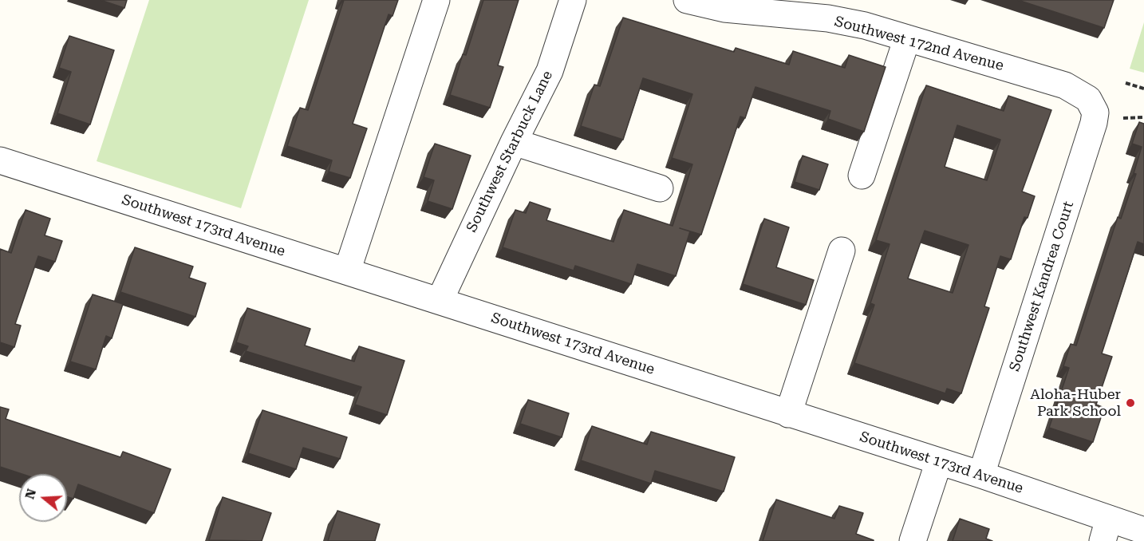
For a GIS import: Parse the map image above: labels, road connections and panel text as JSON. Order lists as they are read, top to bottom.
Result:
{
  "streets": {
    "street": [
      "Southwest 172nd Avenue",
      "Southwest Starbuck Lane",
      "Southwest 173rd Avenue",
      "Southwest Kandrea Court"
    ]
  },
  "crossings": [
    ["Southwest 172nd Avenue", "Southwest Kandrea Court"],
    ["Southwest Starbuck Lane", "Southwest 173rd Avenue"],
    ["Southwest 173rd Avenue", "Southwest Kandrea Court"]
  ],
  "places": ["Aloha-Huber Park School"],
  "north": "left"
}
